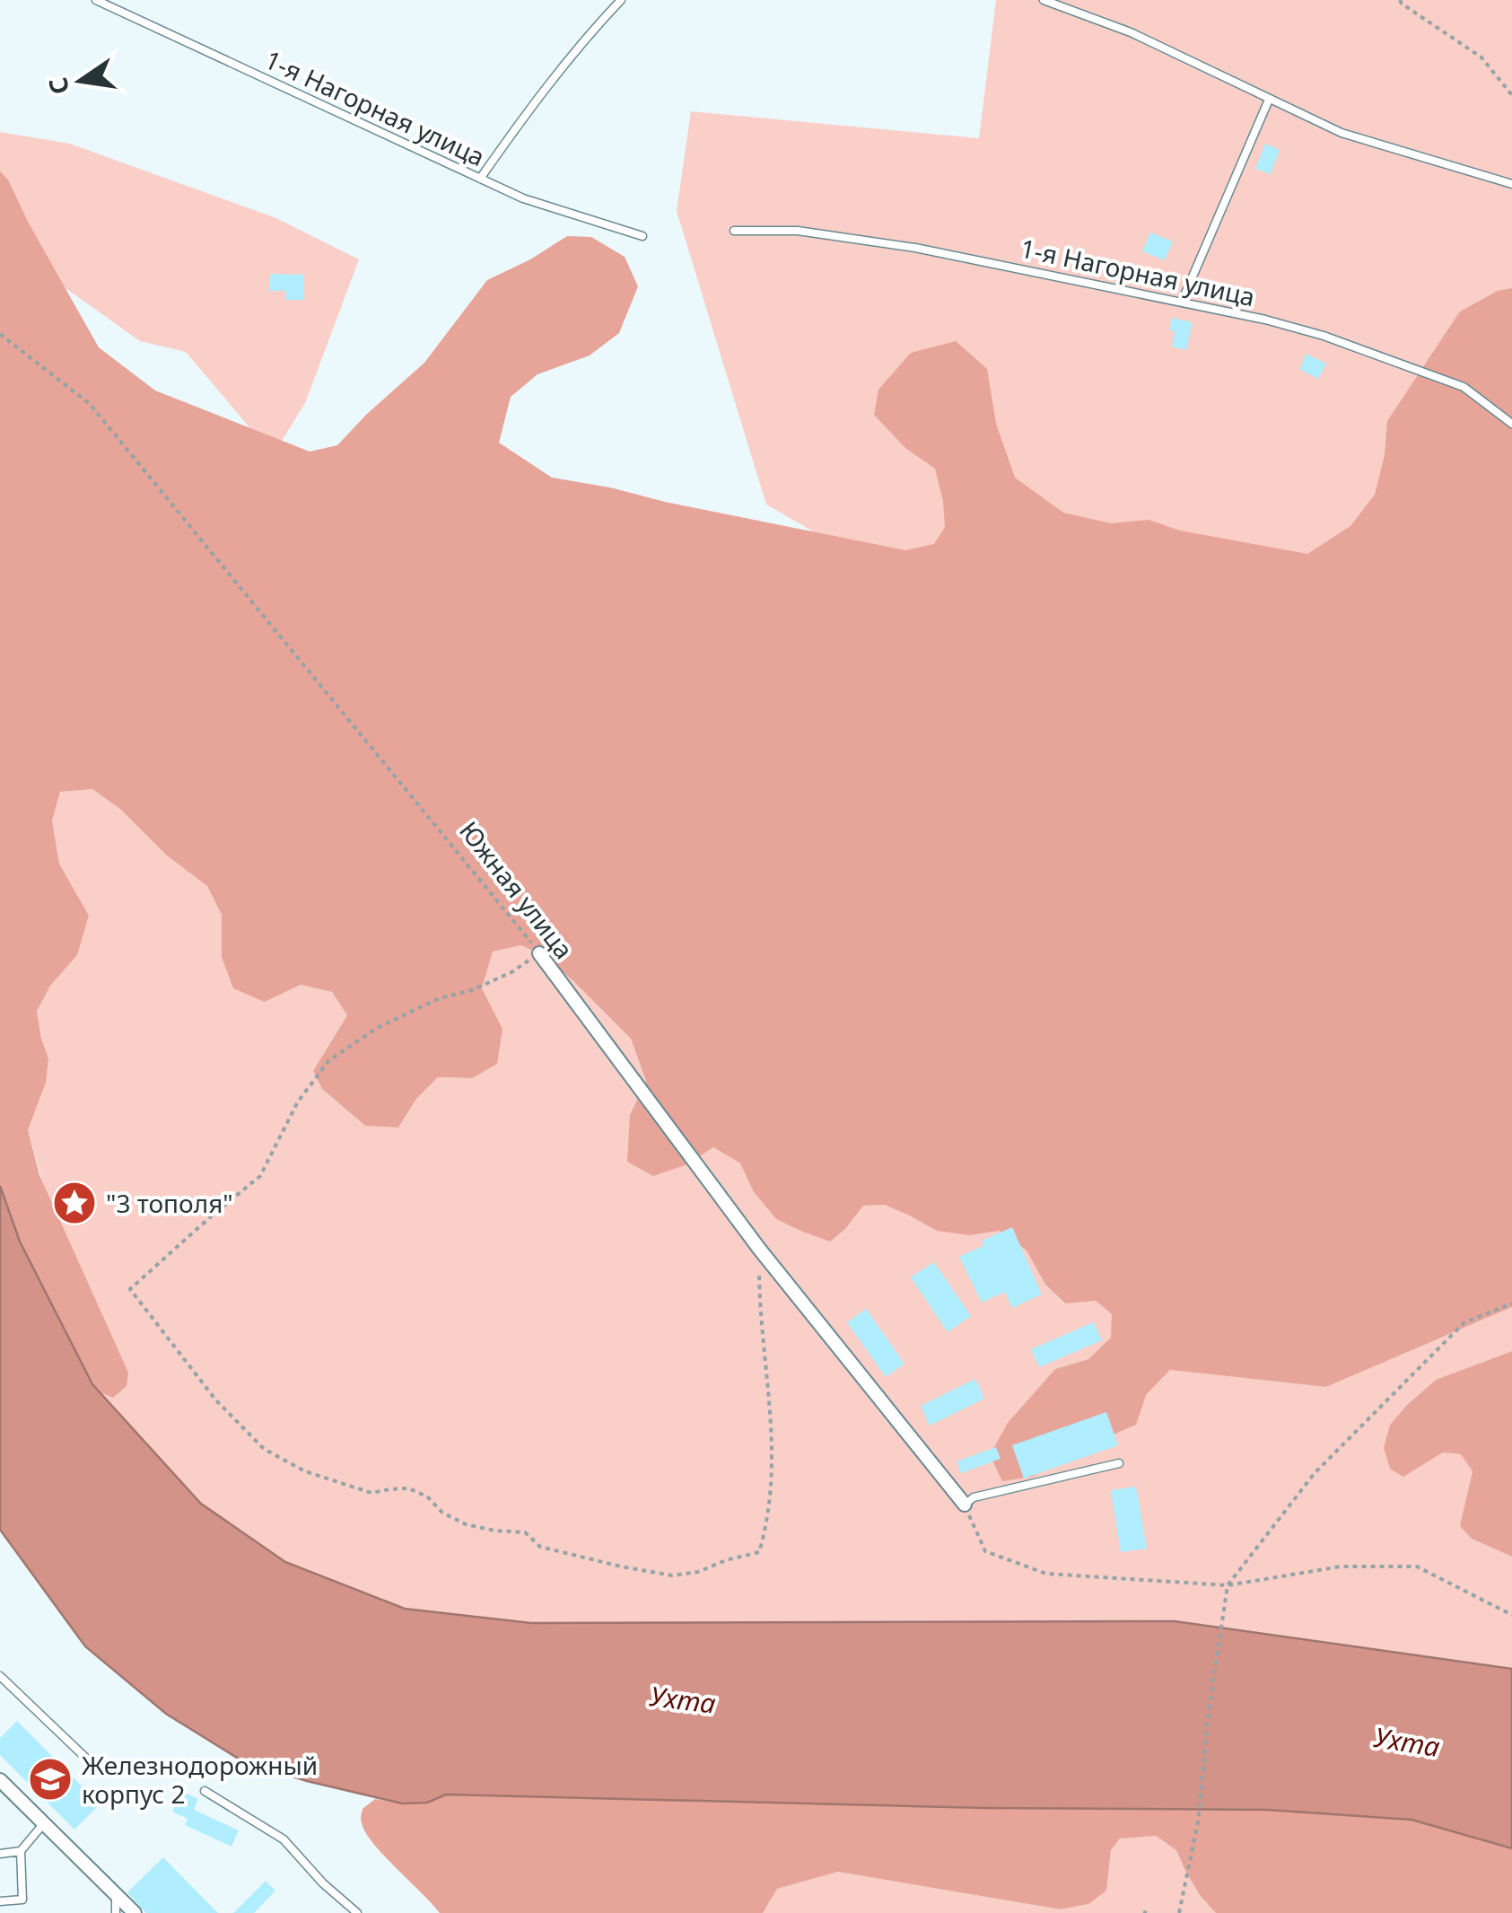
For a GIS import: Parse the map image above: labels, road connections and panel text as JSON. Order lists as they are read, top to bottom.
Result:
{
  "streets": {
    "street": ["Южная улица"],
    "lane": ["1-я Нагорная улица"]
  },
  "water": ["Ухта"],
  "places": {
    "place": ["\"3 тополя\""],
    "school or university": ["Железнодорожный корпус 2"]
  },
  "north": "left"
}
